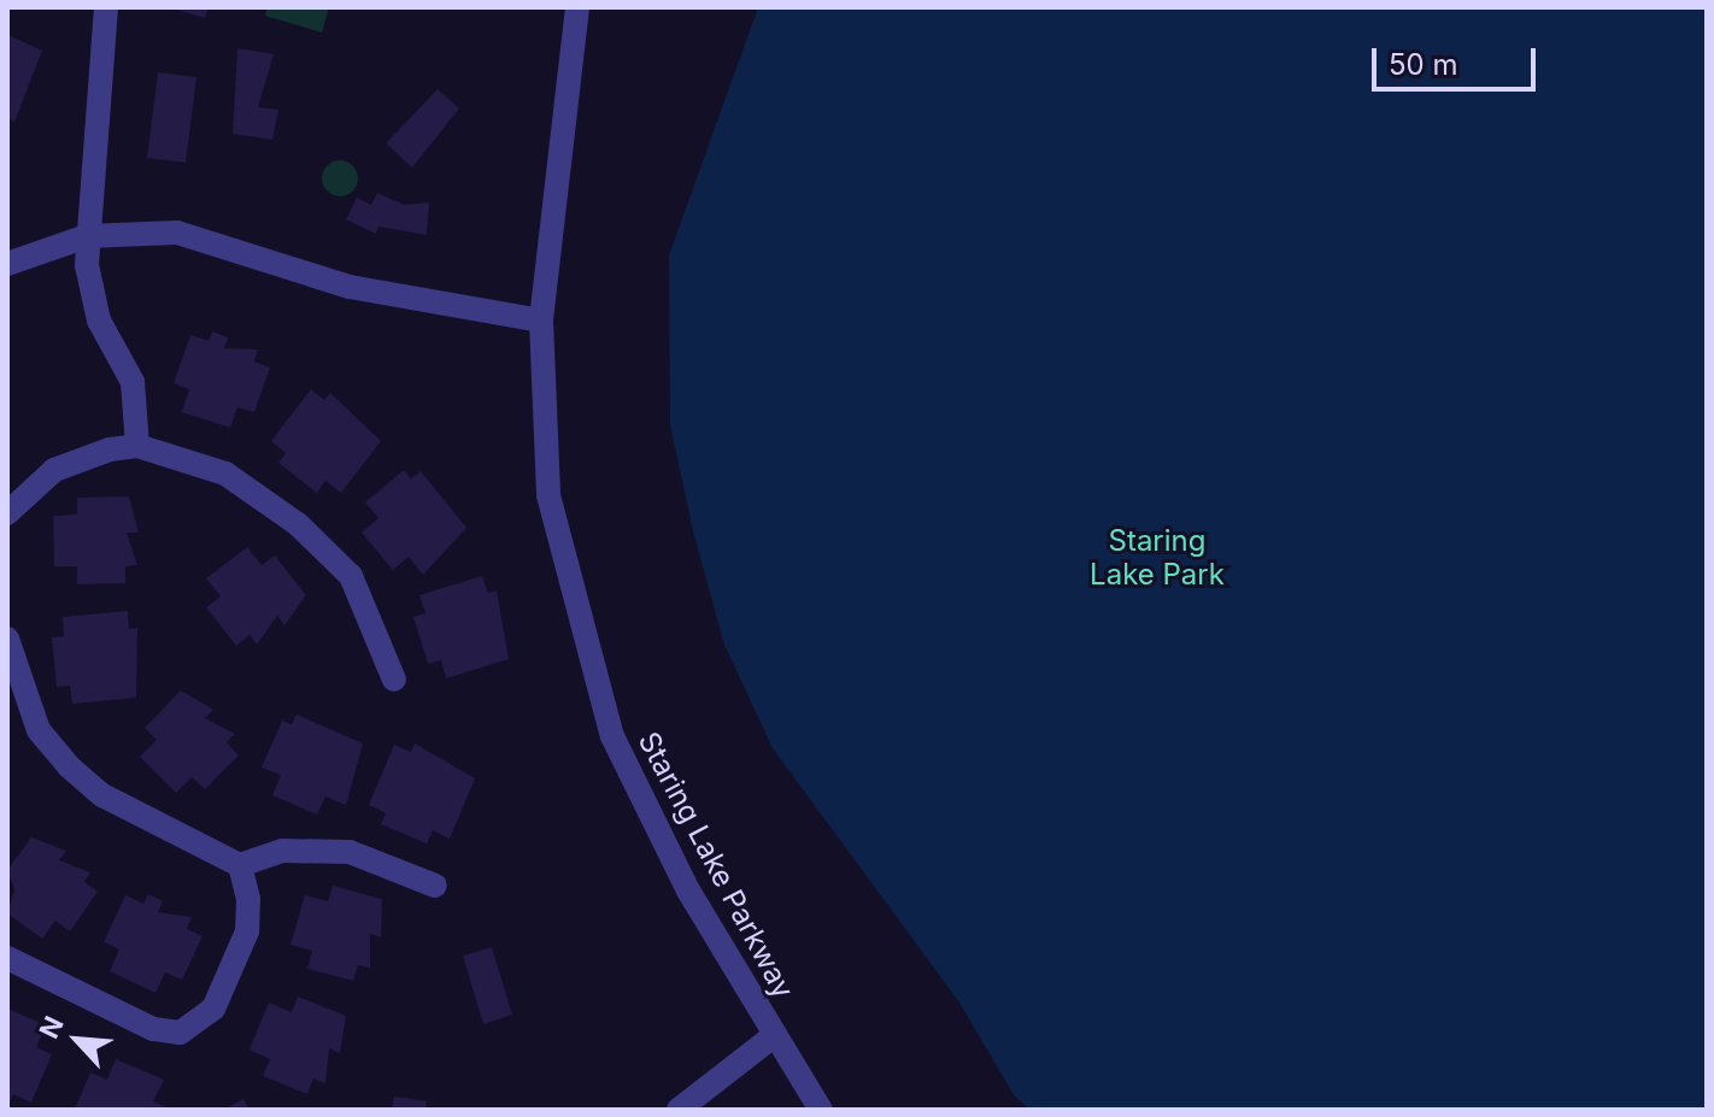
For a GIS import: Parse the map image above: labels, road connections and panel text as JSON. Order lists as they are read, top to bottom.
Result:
{
  "streets": {
    "street": ["Staring Lake Parkway"]
  },
  "parks": ["Staring Lake Park"],
  "scale_bar": "50 m",
  "north": "top left"
}
